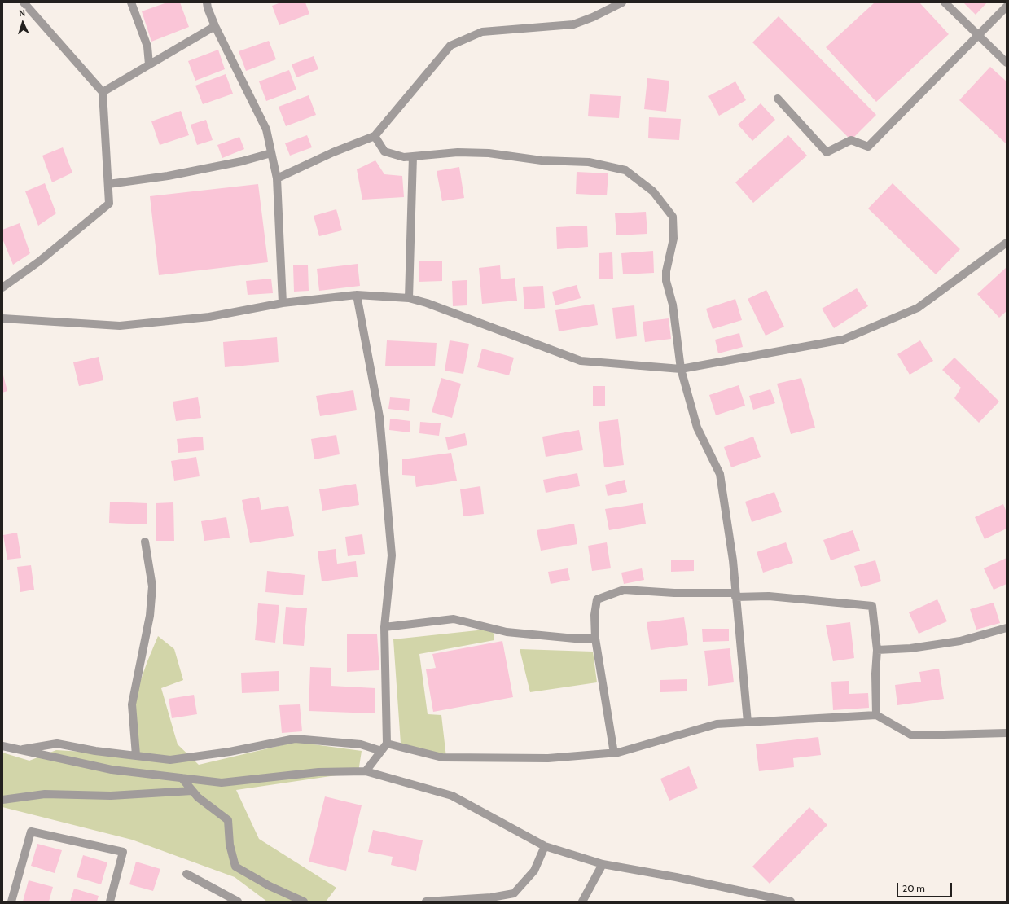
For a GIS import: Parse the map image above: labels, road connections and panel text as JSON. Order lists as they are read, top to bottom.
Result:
{
  "scale_bar": "20 m",
  "north": "top"
}
